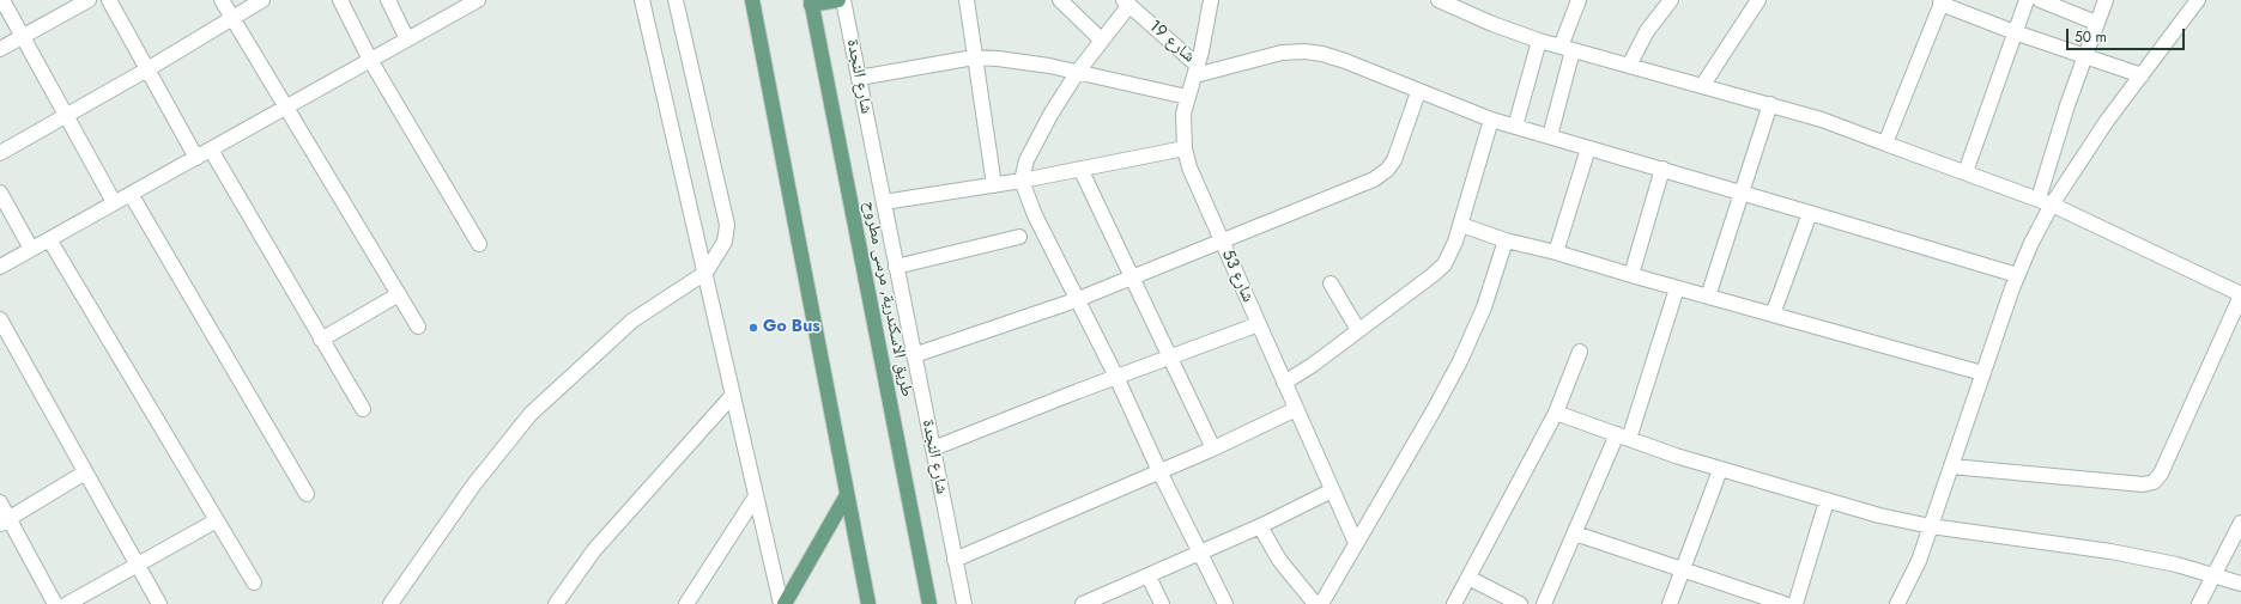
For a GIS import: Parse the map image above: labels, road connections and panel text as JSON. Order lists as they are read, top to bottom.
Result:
{
  "streets": {
    "main road": ["طريق الاسكندرية, مرسى مطروح"],
    "street": ["شارع 19", "شارع النجدة", "شارع 53"]
  },
  "crossings": [
    ["شارع 19", "شارع 53"]
  ],
  "places": ["Go Bus"],
  "scale_bar": "50 m"
}
